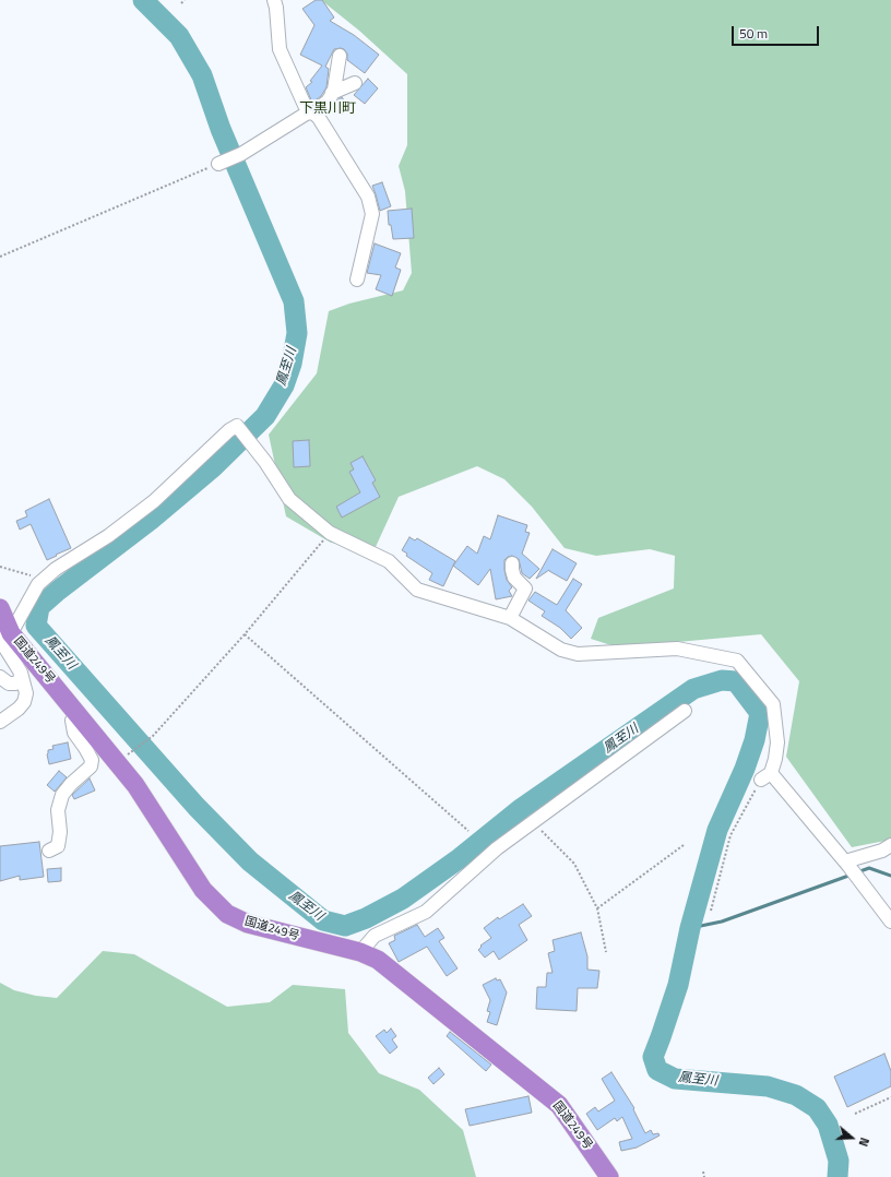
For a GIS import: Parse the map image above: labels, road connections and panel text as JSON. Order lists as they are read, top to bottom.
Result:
{
  "streets": {
    "highway": ["国道249号"]
  },
  "districts": ["下黒川町"],
  "water": ["鳳至川"],
  "scale_bar": "50 m",
  "north": "right"
}
